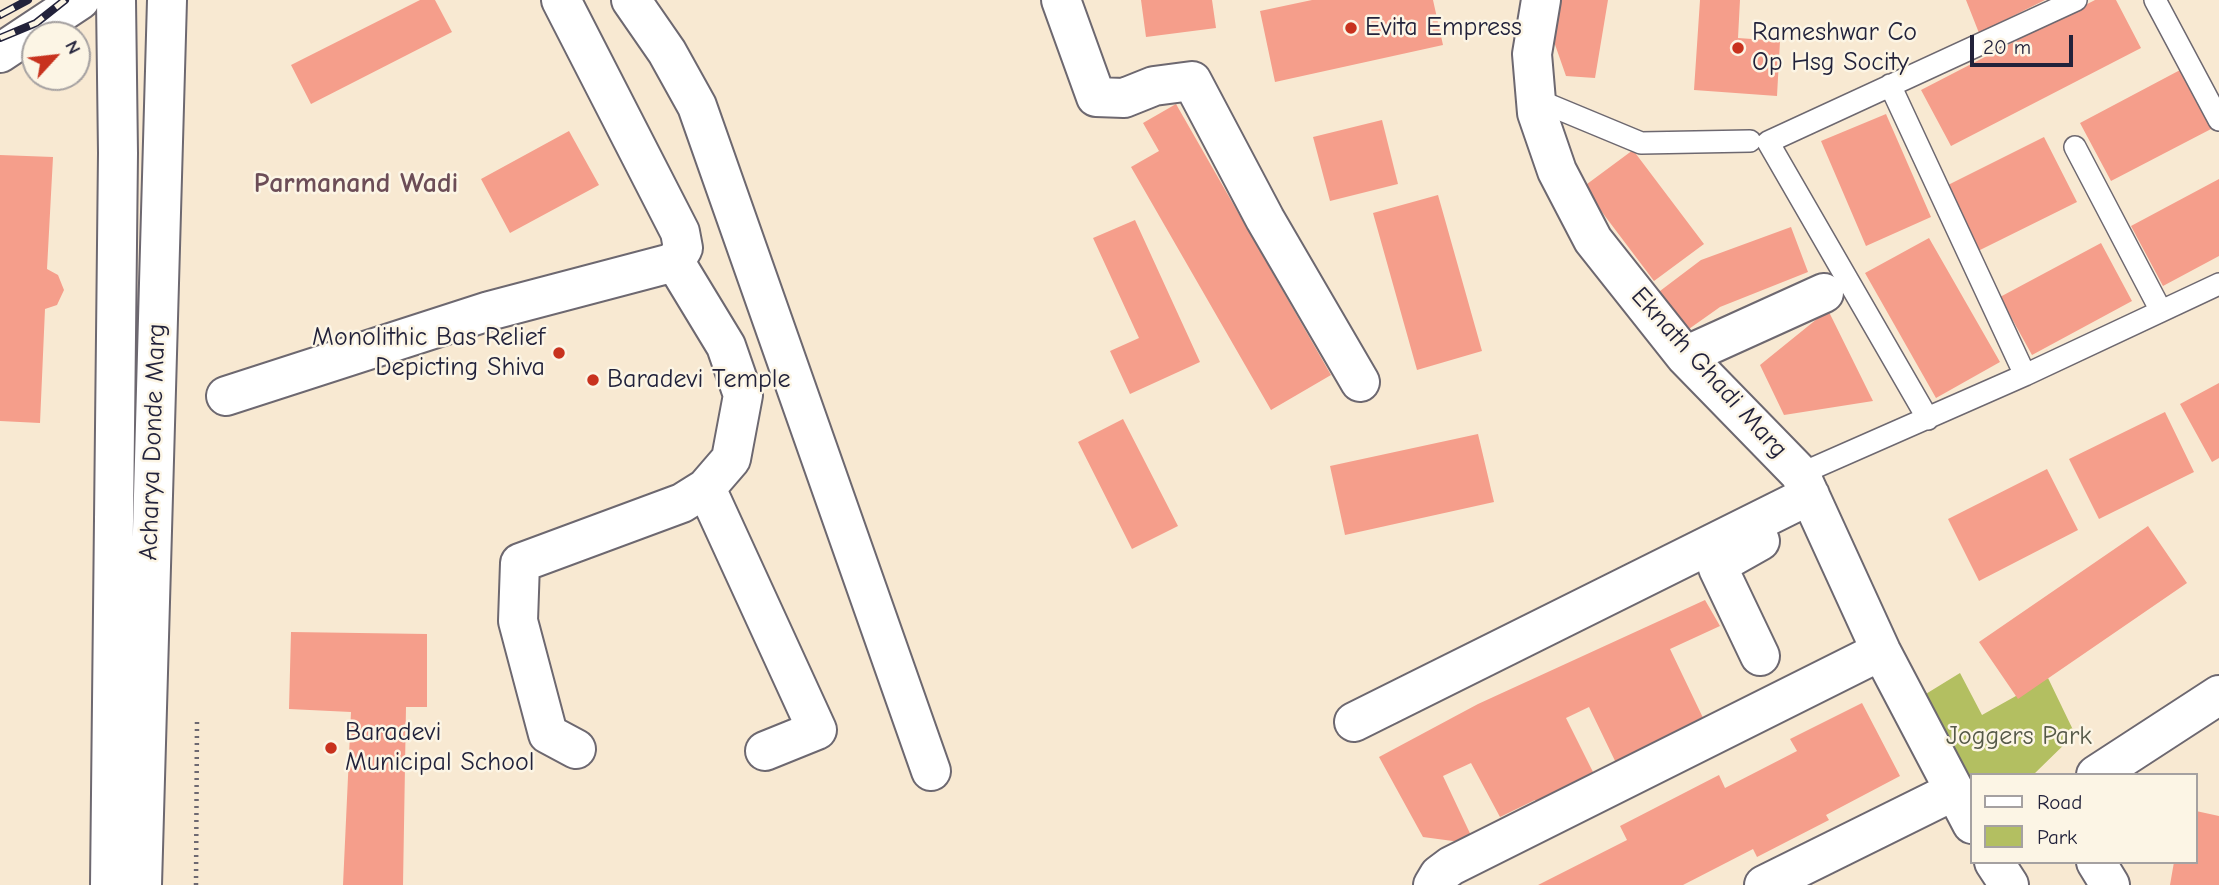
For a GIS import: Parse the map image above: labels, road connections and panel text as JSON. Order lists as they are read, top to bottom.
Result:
{
  "streets": {
    "street": ["Eknath Ghadi Marg", "Acharya Donde Marg"]
  },
  "districts": ["Parmanand Wadi"],
  "parks": ["Joggers Park"],
  "places": [
    "Evita Empress",
    "Rameshwar Co Op Hsg Socity",
    "Monolithic Bas Relief Depicting Shiva",
    "Baradevi Temple",
    "Baradevi Municipal School"
  ],
  "legend": ["Road", "Park"],
  "scale_bar": "20 m",
  "north": "top right"
}
